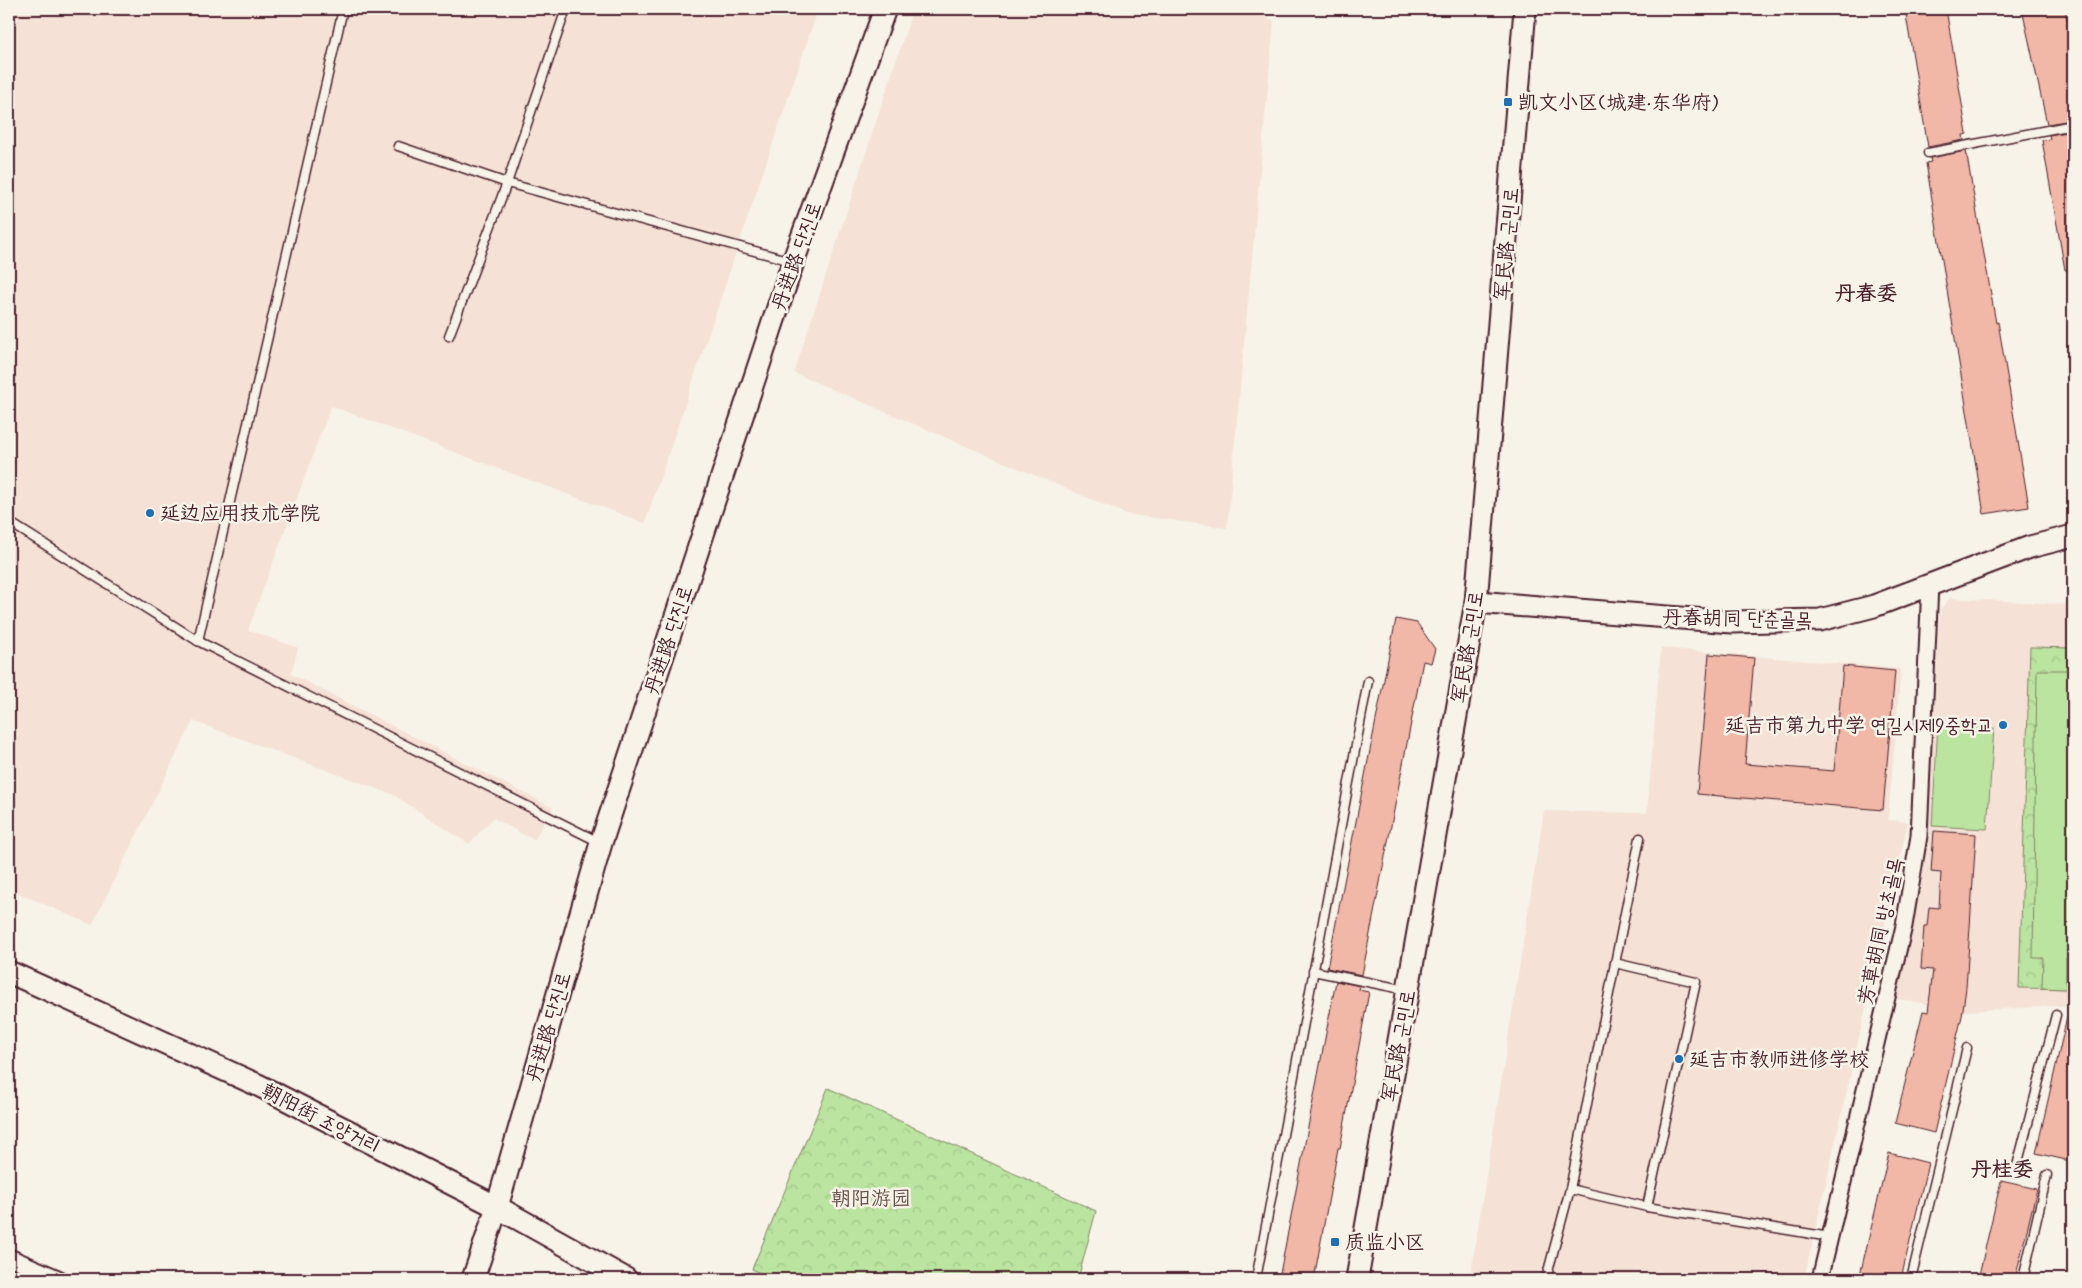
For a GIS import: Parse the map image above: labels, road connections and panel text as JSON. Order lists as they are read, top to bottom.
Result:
{
  "streets": {
    "street": [
      "军民路 군민로",
      "丹进路 단진로",
      "丹春胡同 단춘골목",
      "芳草胡同 방초골목",
      "朝阳街 조양거리"
    ]
  },
  "crossings": [
    ["军民路 군민로", "丹春胡同 단춘골목"],
    ["丹进路 단진로", "朝阳街 조양거리"],
    ["丹春胡同 단춘골목", "芳草胡同 방초골목"]
  ],
  "districts": ["丹春委", "丹桂委"],
  "parks": ["朝阳游园"],
  "places": {
    "transit": ["凯文小区(城建·东华府)", "质监小区"],
    "other": ["延边应用技术学院", "延吉市第九中学 연길시제9중학교", "延吉市教师进修学校"]
  }
}
